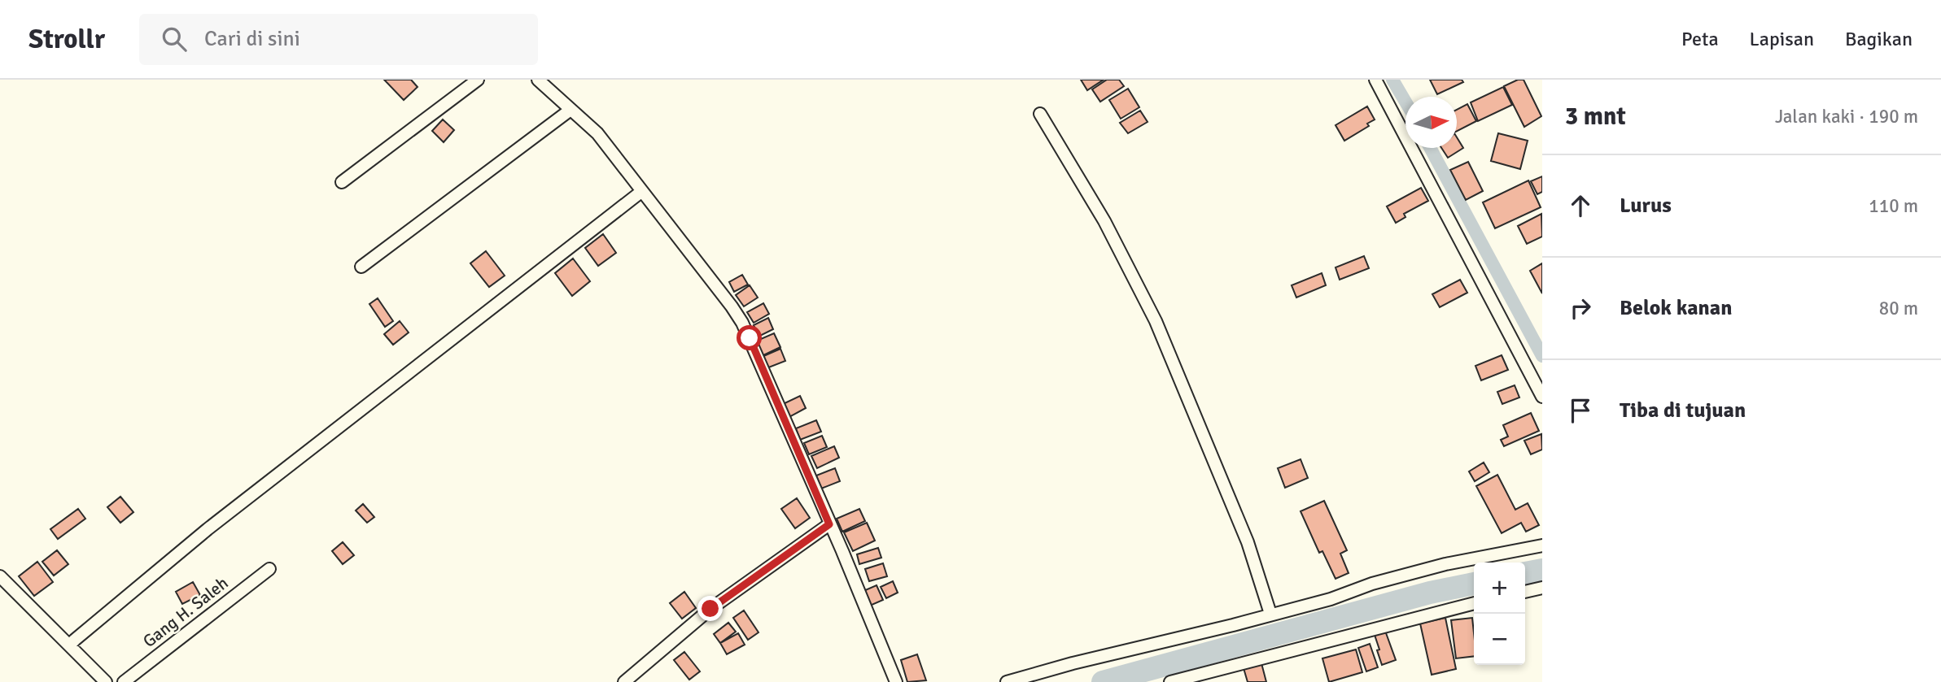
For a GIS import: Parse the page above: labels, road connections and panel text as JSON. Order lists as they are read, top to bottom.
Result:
{
  "streets": {
    "street": ["Gang H. Saleh"]
  },
  "north": "right",
  "page": {
    "header": "Strollr",
    "search": "Cari di sini",
    "nav": ["Peta", "Lapisan", "Bagikan"],
    "heading": ["3 mnt", "Jalan kaki · 190 m"],
    "list": [
      ["Lurus", "110 m"],
      ["Belok kanan", "80 m"],
      "Tiba di tujuan"
    ],
    "map_buttons": ["+", "−"]
  }
}
